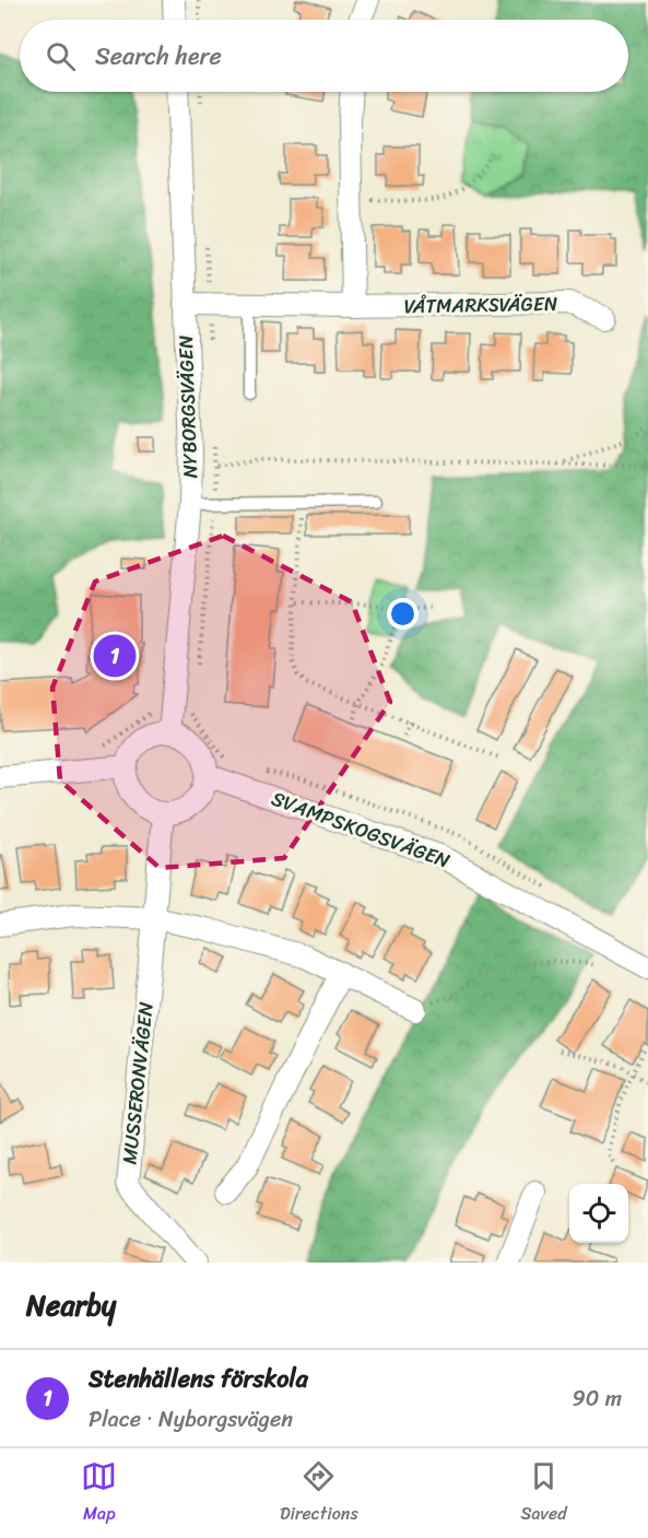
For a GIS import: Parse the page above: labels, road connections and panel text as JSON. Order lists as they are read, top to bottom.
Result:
{
  "streets": {
    "street": [
      "VÅTMARKSVÄGEN",
      "NYBORGSVÄGEN",
      "SVAMPSKOGSVÄGEN",
      "MUSSERONVÄGEN"
    ]
  },
  "crossings": [
    ["VÅTMARKSVÄGEN", "NYBORGSVÄGEN"],
    ["NYBORGSVÄGEN", "SVAMPSKOGSVÄGEN"],
    ["NYBORGSVÄGEN", "MUSSERONVÄGEN"],
    ["SVAMPSKOGSVÄGEN", "MUSSERONVÄGEN"]
  ],
  "page": {
    "search": "Search here",
    "pins": "1",
    "heading": "Nearby",
    "list": [
      {
        "mark": "1",
        "name": "Stenhällens förskola",
        "note": "Place · Nyborgsvägen",
        "value": "90 m"
      }
    ],
    "nav": ["Map", "Directions", "Saved"]
  }
}
